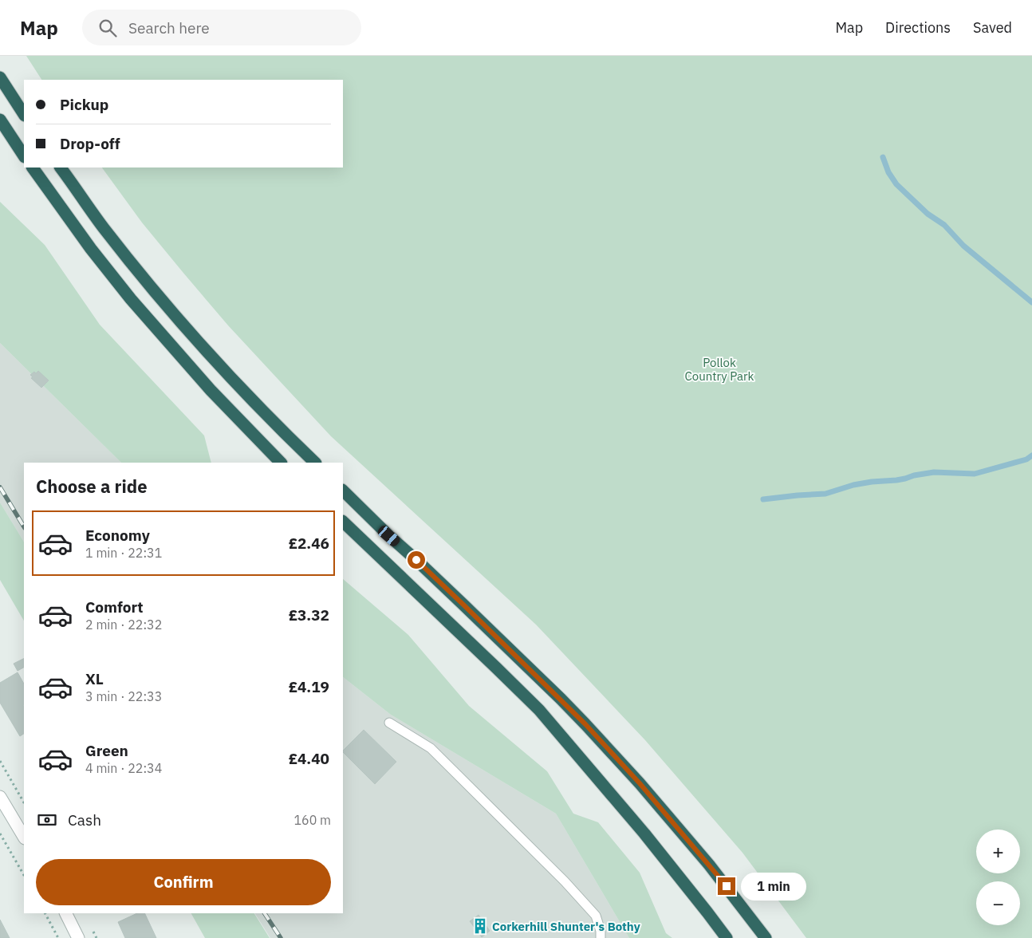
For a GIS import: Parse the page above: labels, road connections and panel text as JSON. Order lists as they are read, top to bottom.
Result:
{
  "parks": ["Pollok Country Park"],
  "places": {
    "building": ["Corkerhill Shunter's Bothy"]
  },
  "page": {
    "header": "Map",
    "search": "Search here",
    "nav": ["Map", "Directions", "Saved"],
    "banner": ["Pickup", "Drop-off"],
    "heading": "Choose a ride",
    "list": [
      {
        "name": "Economy",
        "note": "1 min · 22:31",
        "value": "£2.46"
      },
      {
        "name": "Comfort",
        "note": "2 min · 22:32",
        "value": "£3.32"
      },
      {
        "name": "XL",
        "note": "3 min · 22:33",
        "value": "£4.19"
      },
      {
        "name": "Green",
        "note": "4 min · 22:34",
        "value": "£4.40"
      }
    ],
    "pay": ["Cash", "160 m"],
    "map_buttons": ["+", "−"],
    "buttons": "Confirm",
    "bubble": "1 min"
  }
}
